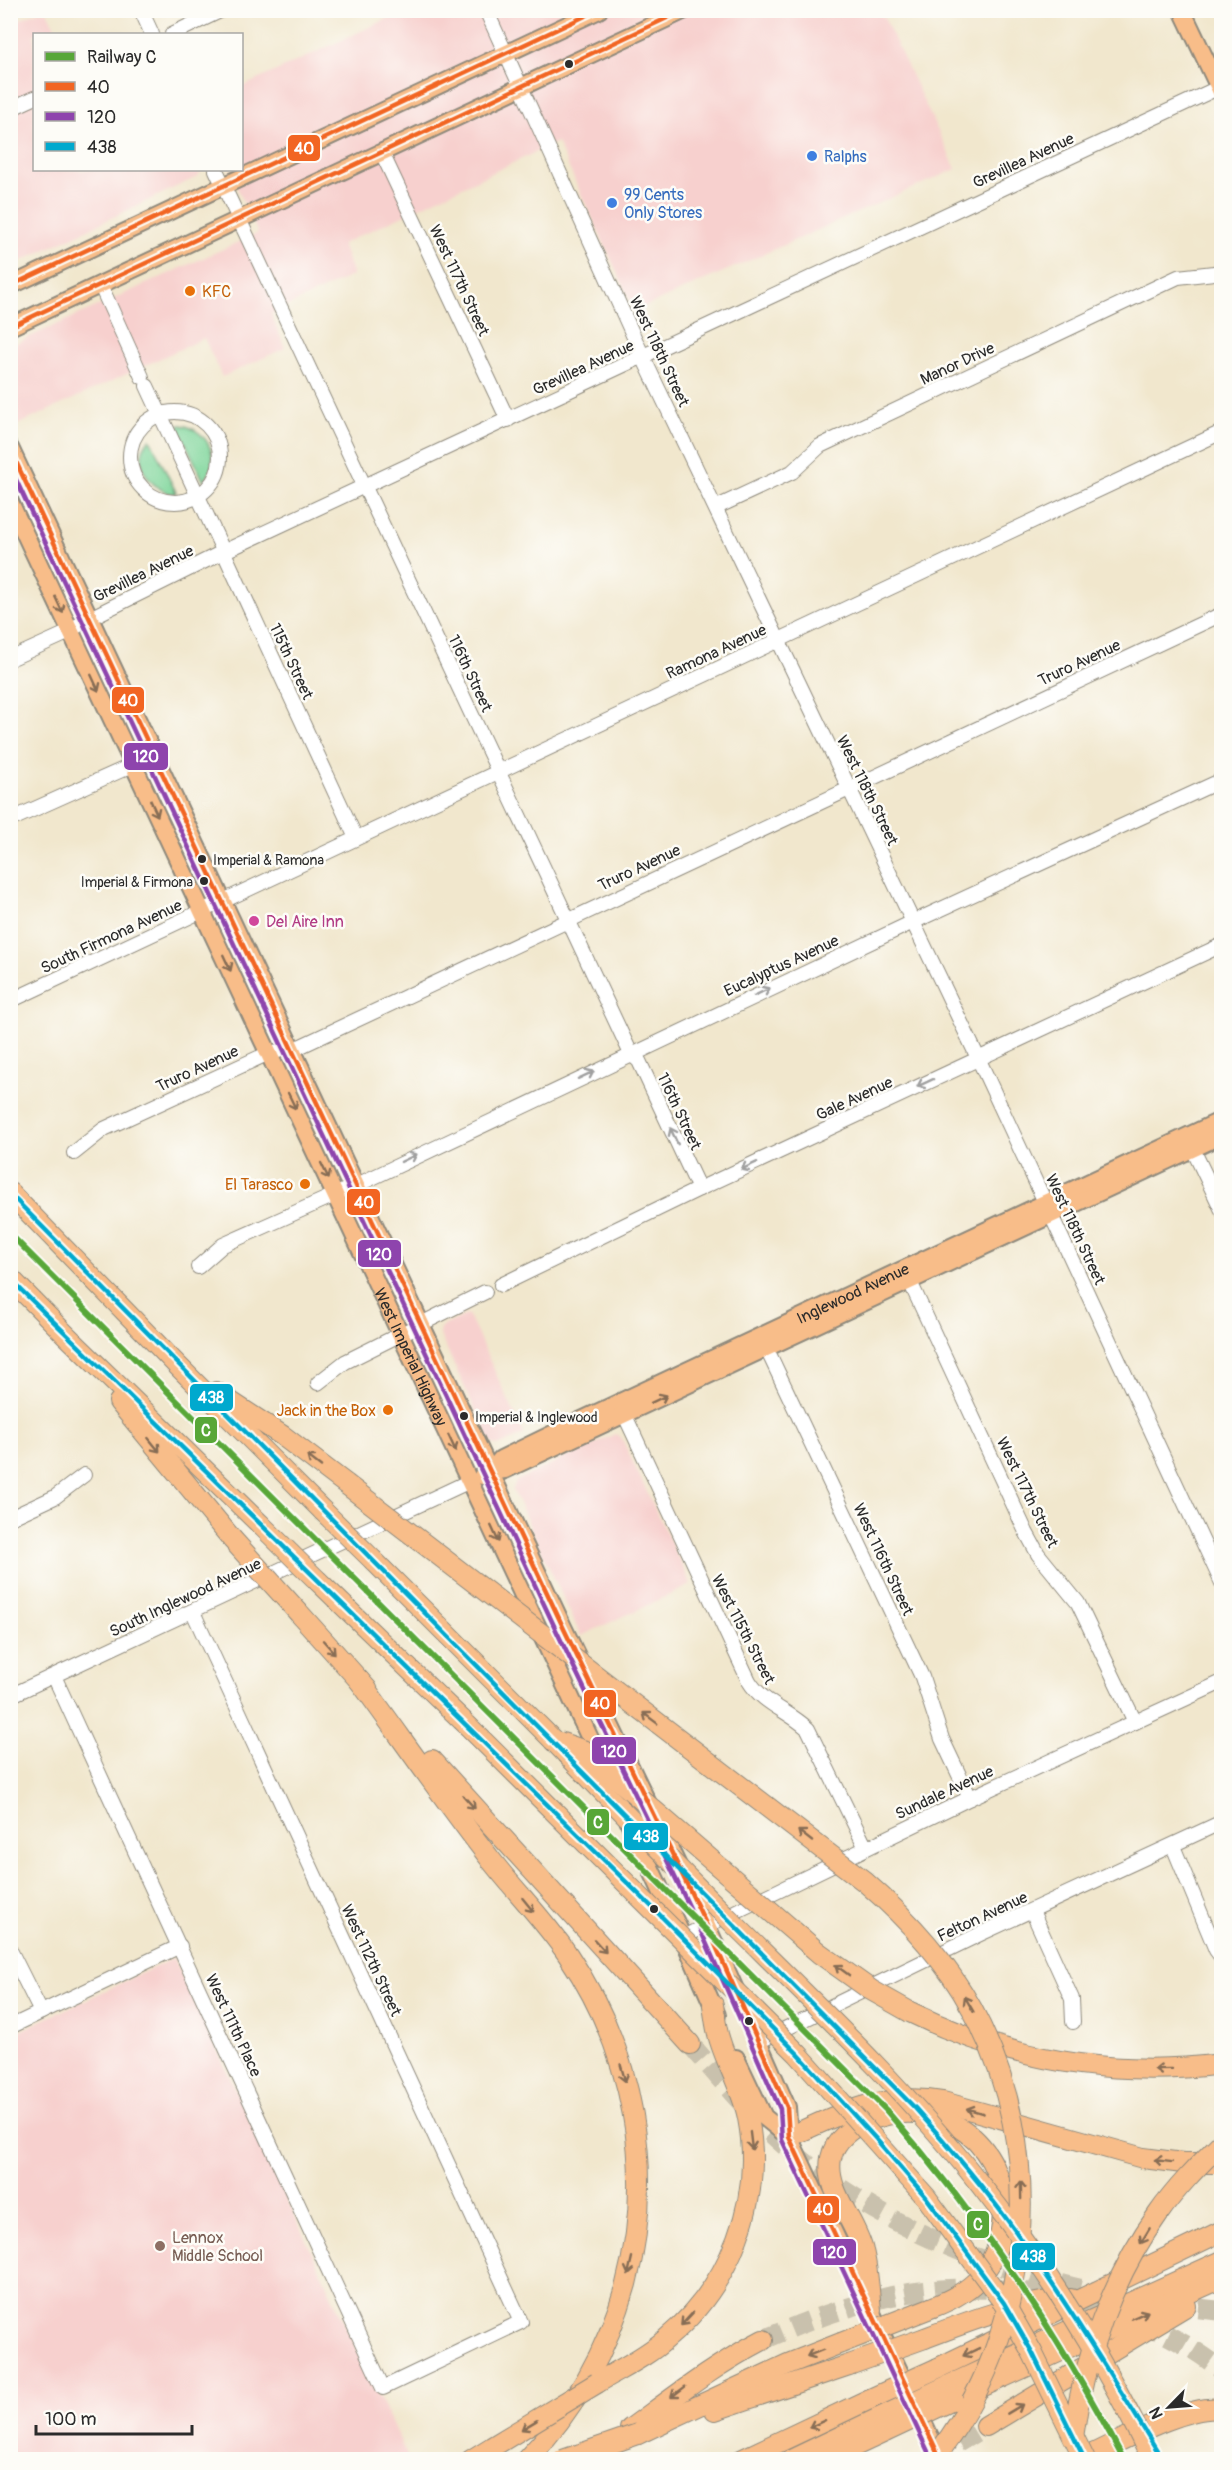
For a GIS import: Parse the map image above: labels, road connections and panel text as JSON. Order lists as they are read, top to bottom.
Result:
{
  "streets": {
    "main road": ["Inglewood Avenue", "West Imperial Highway"],
    "street": [
      "Grevillea Avenue",
      "West 117th Street",
      "West 118th Street",
      "Manor Drive",
      "Ramona Avenue",
      "115th Street",
      "Truro Avenue",
      "116th Street",
      "South Firmona Avenue",
      "Eucalyptus Avenue",
      "Gale Avenue",
      "West 116th Street",
      "South Inglewood Avenue",
      "West 115th Street",
      "Sundale Avenue",
      "Felton Avenue",
      "West 112th Street",
      "West 111th Place"
    ]
  },
  "crossings": [
    ["Grevillea Avenue", "West 117th Street"],
    ["Grevillea Avenue", "West 118th Street"],
    ["Grevillea Avenue", "115th Street"],
    ["Grevillea Avenue", "116th Street"],
    ["Grevillea Avenue", "West Imperial Highway"],
    ["West 117th Street", "Inglewood Avenue"],
    ["West 117th Street", "Sundale Avenue"],
    ["West 118th Street", "Manor Drive"],
    ["West 118th Street", "Ramona Avenue"],
    ["West 118th Street", "Truro Avenue"],
    ["West 118th Street", "Eucalyptus Avenue"],
    ["West 118th Street", "Gale Avenue"],
    ["West 118th Street", "Inglewood Avenue"],
    ["Ramona Avenue", "115th Street"],
    ["Ramona Avenue", "116th Street"],
    ["Ramona Avenue", "South Firmona Avenue"],
    ["Ramona Avenue", "West Imperial Highway"],
    ["Truro Avenue", "116th Street"],
    ["Truro Avenue", "West Imperial Highway"],
    ["116th Street", "Eucalyptus Avenue"],
    ["116th Street", "Gale Avenue"],
    ["South Firmona Avenue", "West Imperial Highway"],
    ["Eucalyptus Avenue", "West Imperial Highway"],
    ["Inglewood Avenue", "West Imperial Highway"],
    ["Inglewood Avenue", "West 116th Street"],
    ["Inglewood Avenue", "South Inglewood Avenue"],
    ["Inglewood Avenue", "West 115th Street"],
    ["West Imperial Highway", "South Inglewood Avenue"],
    ["West Imperial Highway", "Sundale Avenue"],
    ["West Imperial Highway", "Felton Avenue"],
    ["West 116th Street", "Sundale Avenue"],
    ["South Inglewood Avenue", "West 112th Street"],
    ["South Inglewood Avenue", "West 111th Place"],
    ["West 115th Street", "Sundale Avenue"],
    ["West 112th Street", "West 111th Place"]
  ],
  "one_way": ["Eucalyptus Avenue", "Gale Avenue"],
  "places": [
    "Ralphs",
    "99 Cents Only Stores",
    "KFC",
    "Imperial & Ramona",
    "Imperial & Firmona",
    "Del Aire Inn",
    "El Tarasco",
    "Jack in the Box",
    "Imperial & Inglewood",
    "Lennox Middle School"
  ],
  "lines": [
    "transit line 40",
    "transit line 120",
    "transit line 438",
    "rail line C"
  ],
  "legend": [
    "Railway C",
    "40",
    "120",
    "438"
  ],
  "scale_bar": "100 m",
  "north": "bottom left"
}
